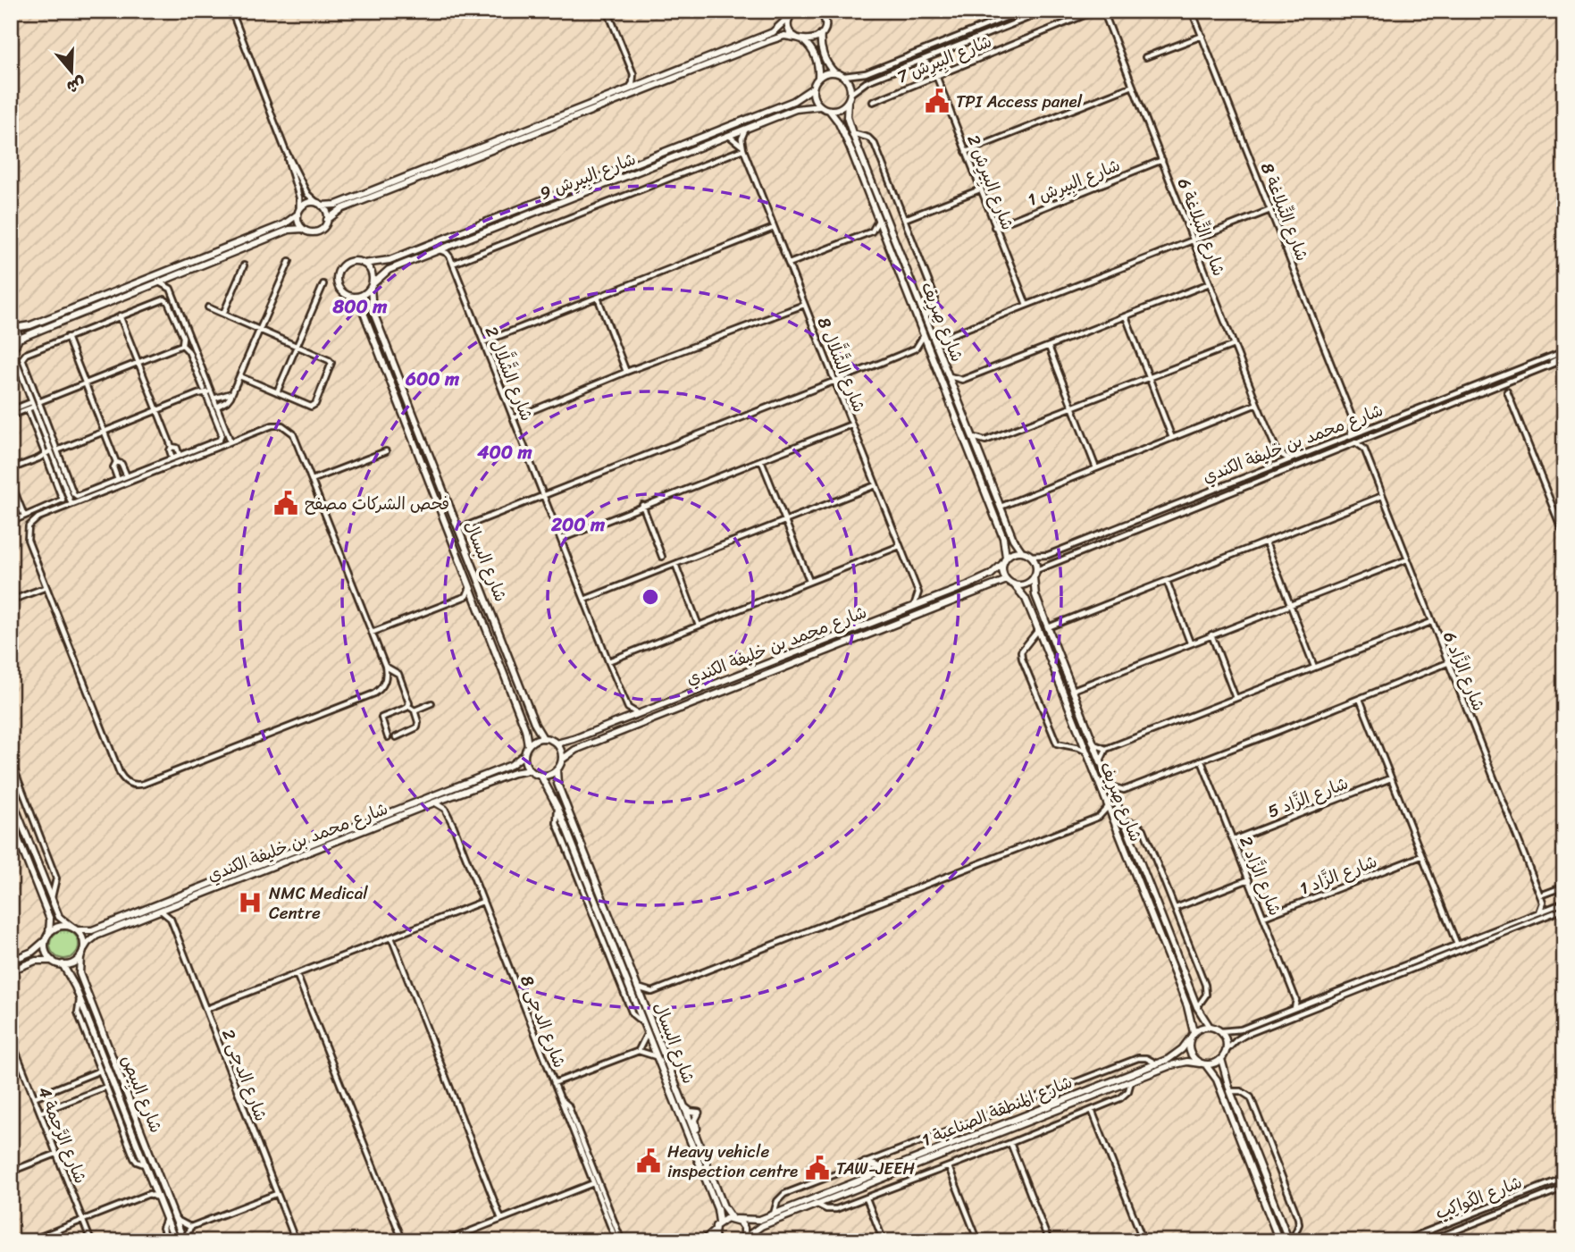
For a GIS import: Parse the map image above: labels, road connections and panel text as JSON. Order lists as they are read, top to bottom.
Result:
{
  "streets": {
    "street": [
      "شارع البِيرِش 7",
      "شارع البِيرِش 9",
      "شارع البِيرِش 2",
      "شارع البِيرِش 1",
      "شارع التِّبلاغة 8",
      "شارع التِّبلاغة 6",
      "شارع صِرِيف",
      "شارع الشَّلَّال 8",
      "شارع الشَّلَّال 2",
      "شارع محمد بن خليفة الكندي",
      "شارع البسال",
      "شارع الزَّاد 6",
      "شارع الزَّاد 5",
      "شارع الزَّاد 1",
      "شارع الزَّاد 2",
      "شارع الدجى 8",
      "شارع الدجى 2",
      "شارع البِيص",
      "شارع المنطقة الصناعية 1",
      "شارع الرَّحمة 4",
      "شارع الكَواكِب"
    ]
  },
  "crossings": [
    ["شارع البِيرِش 7", "شارع البِيرِش 2"],
    ["شارع البِيرِش 9", "شارع صِرِيف"],
    ["شارع البِيرِش 9", "شارع البسال"],
    ["شارع البِيرِش 2", "شارع البِيرِش 1"],
    ["شارع البِيرِش 1", "شارع التِّبلاغة 6"],
    ["شارع صِرِيف", "شارع محمد بن خليفة الكندي"],
    ["شارع صِرِيف", "شارع المنطقة الصناعية 1"],
    ["شارع محمد بن خليفة الكندي", "شارع البسال"],
    ["شارع محمد بن خليفة الكندي", "شارع البِيص"],
    ["شارع البسال", "شارع المنطقة الصناعية 1"],
    ["شارع الزَّاد 5", "شارع الزَّاد 2"],
    ["شارع الزَّاد 1", "شارع الزَّاد 2"]
  ],
  "places": {
    "public building": [
      "TPI Access panel",
      "فحص الشركات مصفح",
      "Heavy vehicle inspection centre",
      "TAW-JEEH"
    ],
    "hospital": ["NMC Medical Centre"]
  },
  "north": "bottom",
  "rings": [
    "800 m",
    "600 m",
    "400 m",
    "200 m"
  ]
}
